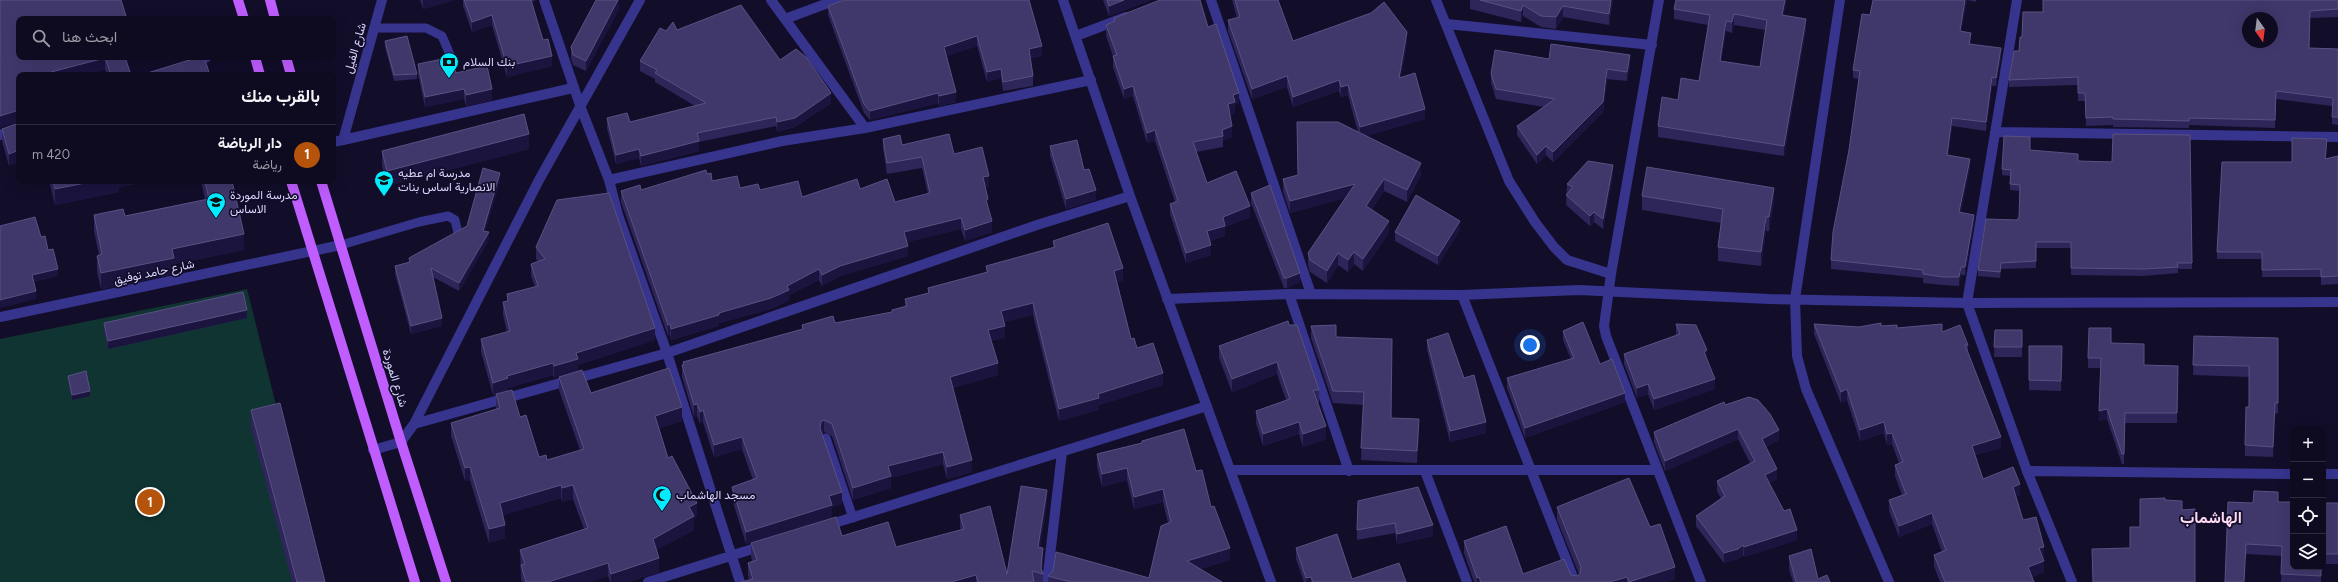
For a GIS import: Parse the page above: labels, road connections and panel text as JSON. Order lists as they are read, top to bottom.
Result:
{
  "streets": {
    "main road": ["شارع الموردة"],
    "street": ["شارع الفيل", "شارع حامد توفيق"]
  },
  "crossings": [
    ["شارع حامد توفيق", "شارع الموردة"]
  ],
  "districts": ["الهاشماب"],
  "places": {
    "bank": ["بنك السلام"],
    "school or university": ["مدرسة ام عطيه الانصارية اساس بنات", "مدرسة الموردة الاساس"],
    "mosque": ["مسجد الهاشماب"]
  },
  "north": "bottom",
  "page": {
    "search": "ابحث هنا",
    "heading": "بالقرب منك",
    "list": [
      {
        "mark": "1",
        "name": "دار الرياضة",
        "note": "رياضة",
        "value": "420 m"
      }
    ],
    "map_buttons": ["+", "−"],
    "pins": "1"
  }
}
